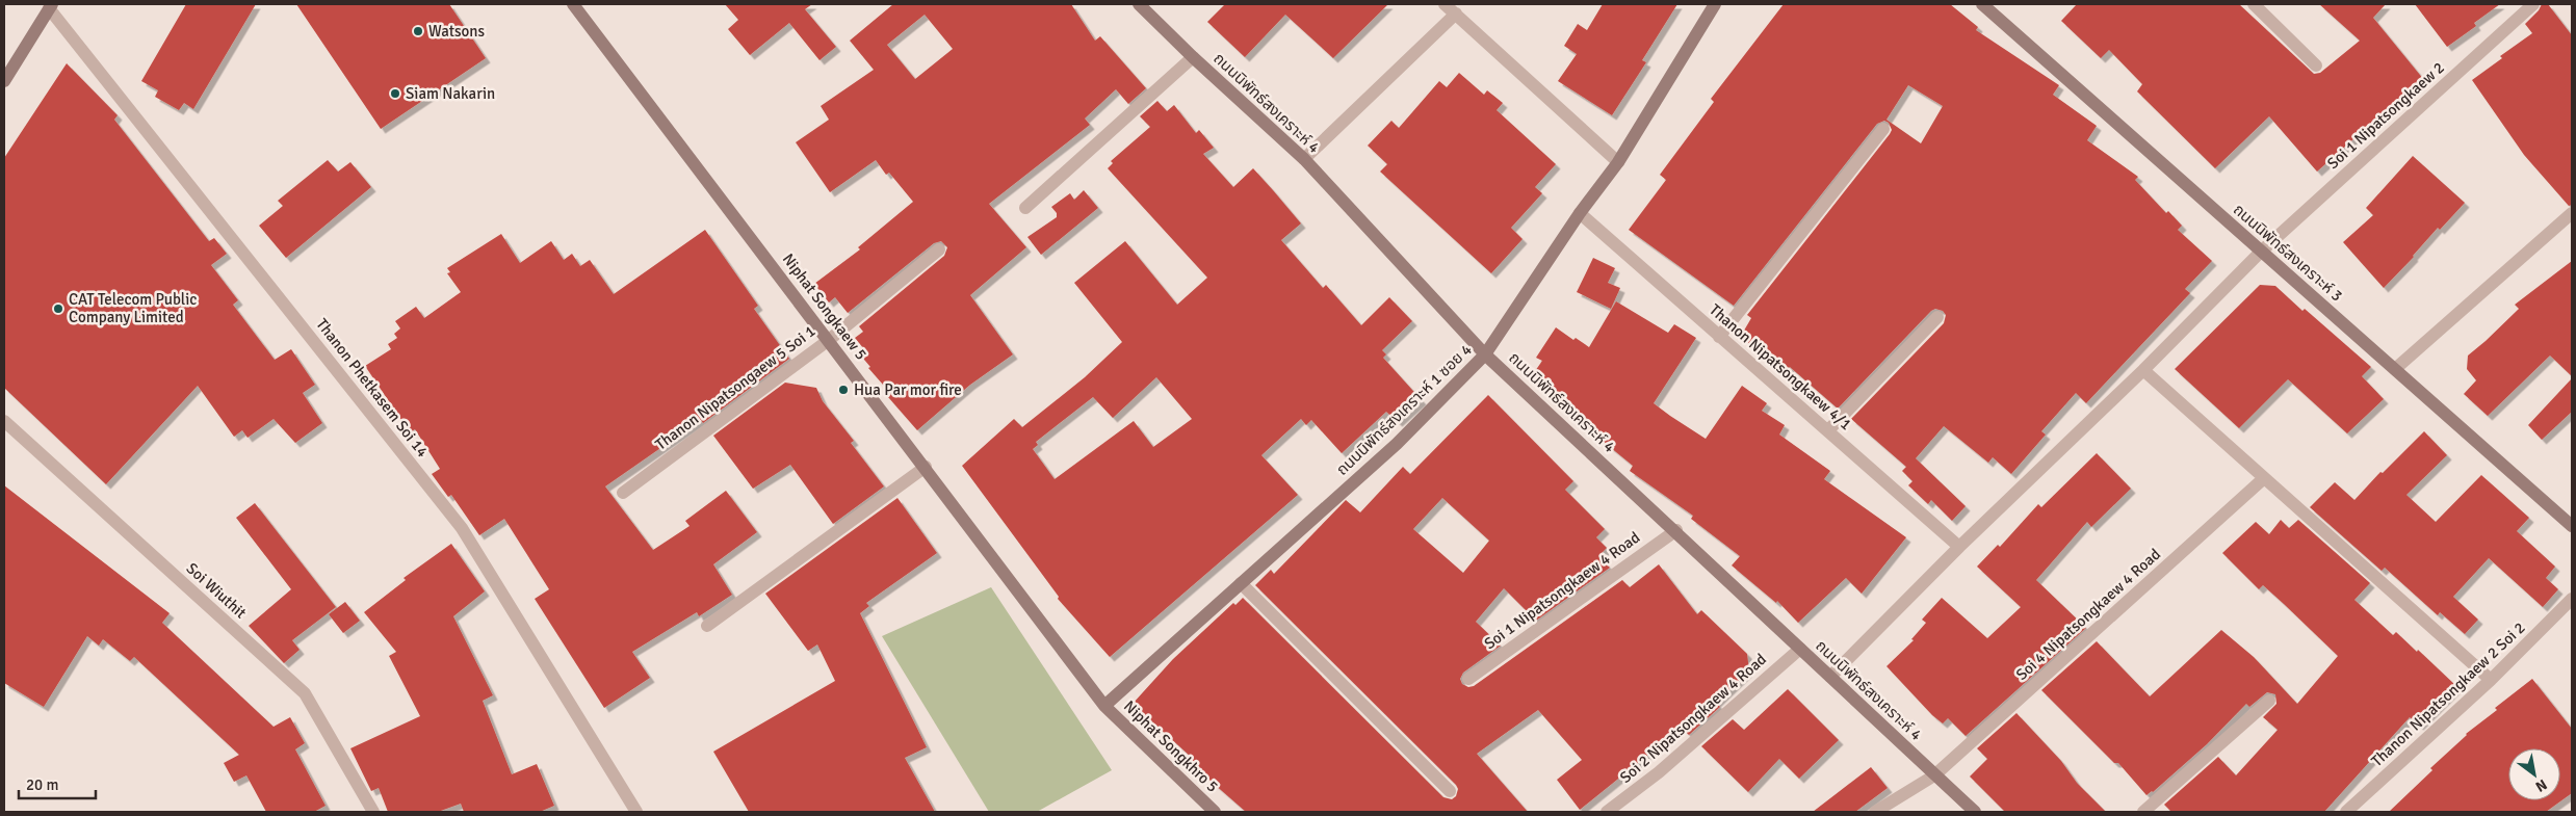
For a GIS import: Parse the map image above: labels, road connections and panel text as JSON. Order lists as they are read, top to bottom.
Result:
{
  "streets": {
    "street": [
      "ถนนนิพัทธ์สงเคราะห์ 4",
      "Soi 1 Nipatsongkaew 2",
      "ถนนนิพัทธ์สงเคราะห์ 3",
      "Niphat Songkaew 5",
      "Thanon Nipatsongkaew 4/1",
      "Thanon Phetkasem Soi 14",
      "Thanon Nipatsongaew 5 Soi 1",
      "ถนนนิพัทธ์สงเคราะห์ 1 ซอย 4",
      "Soi Wiuthit",
      "Soi 1 Nipatsongkaew 4 Road",
      "Soi 4 Nipatsongkaew 4 Road",
      "Thanon Nipatsongkaew 2 Soi 2",
      "Soi 2 Nipatsongkaew 4 Road",
      "Niphat Songkhro 5"
    ]
  },
  "crossings": [
    ["ถนนนิพัทธ์สงเคราะห์ 4", "Soi 1 Nipatsongkaew 2"],
    ["ถนนนิพัทธ์สงเคราะห์ 4", "ถนนนิพัทธ์สงเคราะห์ 1 ซอย 4"],
    ["ถนนนิพัทธ์สงเคราะห์ 4", "Soi 1 Nipatsongkaew 4 Road"],
    ["ถนนนิพัทธ์สงเคราะห์ 4", "Soi 4 Nipatsongkaew 4 Road"],
    ["ถนนนิพัทธ์สงเคราะห์ 4", "Soi 2 Nipatsongkaew 4 Road"],
    ["Soi 1 Nipatsongkaew 2", "ถนนนิพัทธ์สงเคราะห์ 3"],
    ["Soi 1 Nipatsongkaew 2", "Thanon Nipatsongkaew 4/1"],
    ["Niphat Songkaew 5", "Thanon Nipatsongaew 5 Soi 1"],
    ["Niphat Songkaew 5", "ถนนนิพัทธ์สงเคราะห์ 1 ซอย 4"],
    ["Niphat Songkaew 5", "Niphat Songkhro 5"],
    ["Thanon Nipatsongkaew 4/1", "ถนนนิพัทธ์สงเคราะห์ 1 ซอย 4"],
    ["ถนนนิพัทธ์สงเคราะห์ 1 ซอย 4", "Niphat Songkhro 5"]
  ],
  "places": [
    "Watsons",
    "Siam Nakarin",
    "CAT Telecom Public Company Limited",
    "Hua Par mor fire"
  ],
  "scale_bar": "20 m",
  "north": "bottom right"
}
